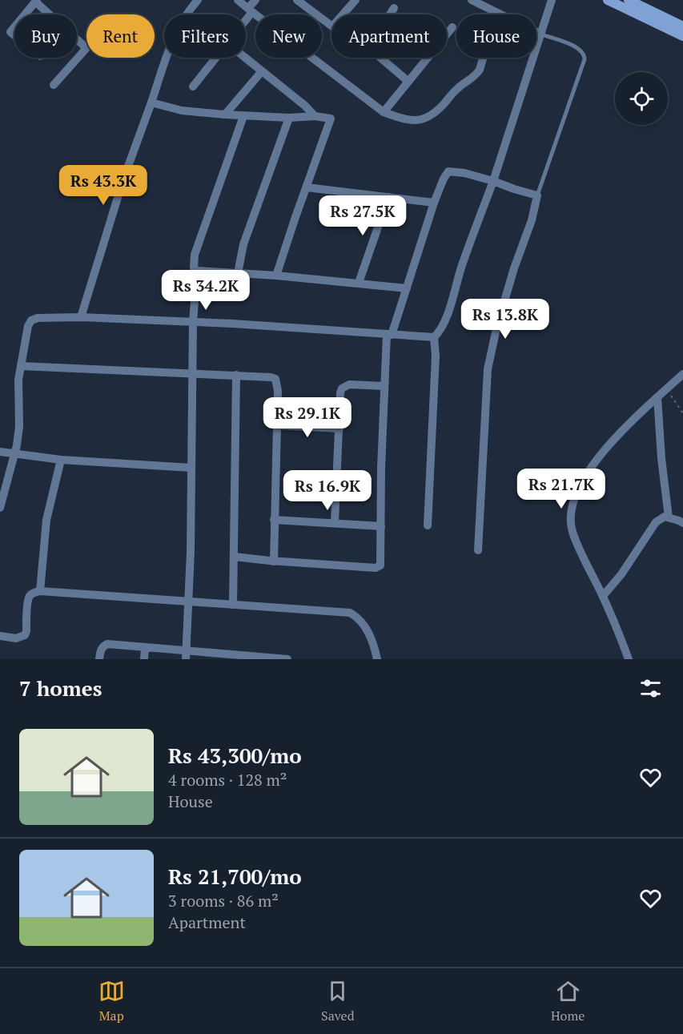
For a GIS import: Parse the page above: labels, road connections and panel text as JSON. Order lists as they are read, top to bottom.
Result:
{
  "page": {
    "chip": [
      "Buy",
      "Rent",
      "Filters",
      "New",
      "Apartment",
      "House"
    ],
    "price": [
      "Rs 43.3K",
      "Rs 27.5K",
      "Rs 34.2K",
      "Rs 13.8K",
      "Rs 29.1K",
      "Rs 21.7K",
      "Rs 16.9K"
    ],
    "heading": "7 homes",
    "list": [
      {
        "name": "Rs 43,300/mo",
        "note": "4 rooms · 128 m² · House"
      },
      {
        "name": "Rs 21,700/mo",
        "note": "3 rooms · 86 m² · Apartment"
      }
    ],
    "tabs": ["Map", "Saved", "Home"]
  }
}
